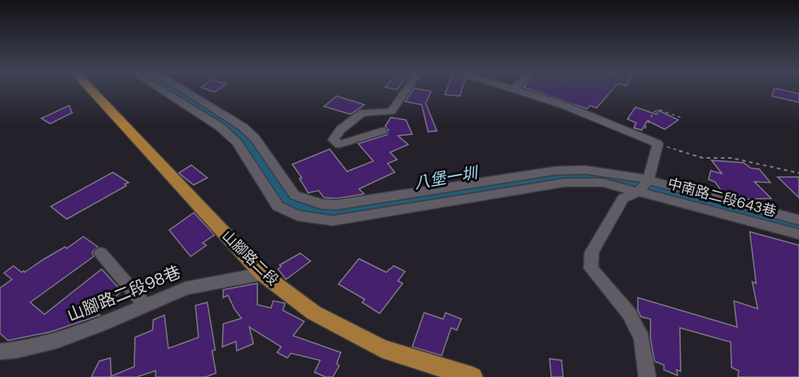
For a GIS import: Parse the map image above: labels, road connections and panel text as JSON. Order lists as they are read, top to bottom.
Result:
{
  "streets": {
    "main road": ["山腳路二段"],
    "street": ["中南路二段643巷", "山腳路二段98巷"]
  },
  "crossings": [
    ["山腳路二段", "山腳路二段98巷"]
  ],
  "water": ["八堡一圳"]
}
